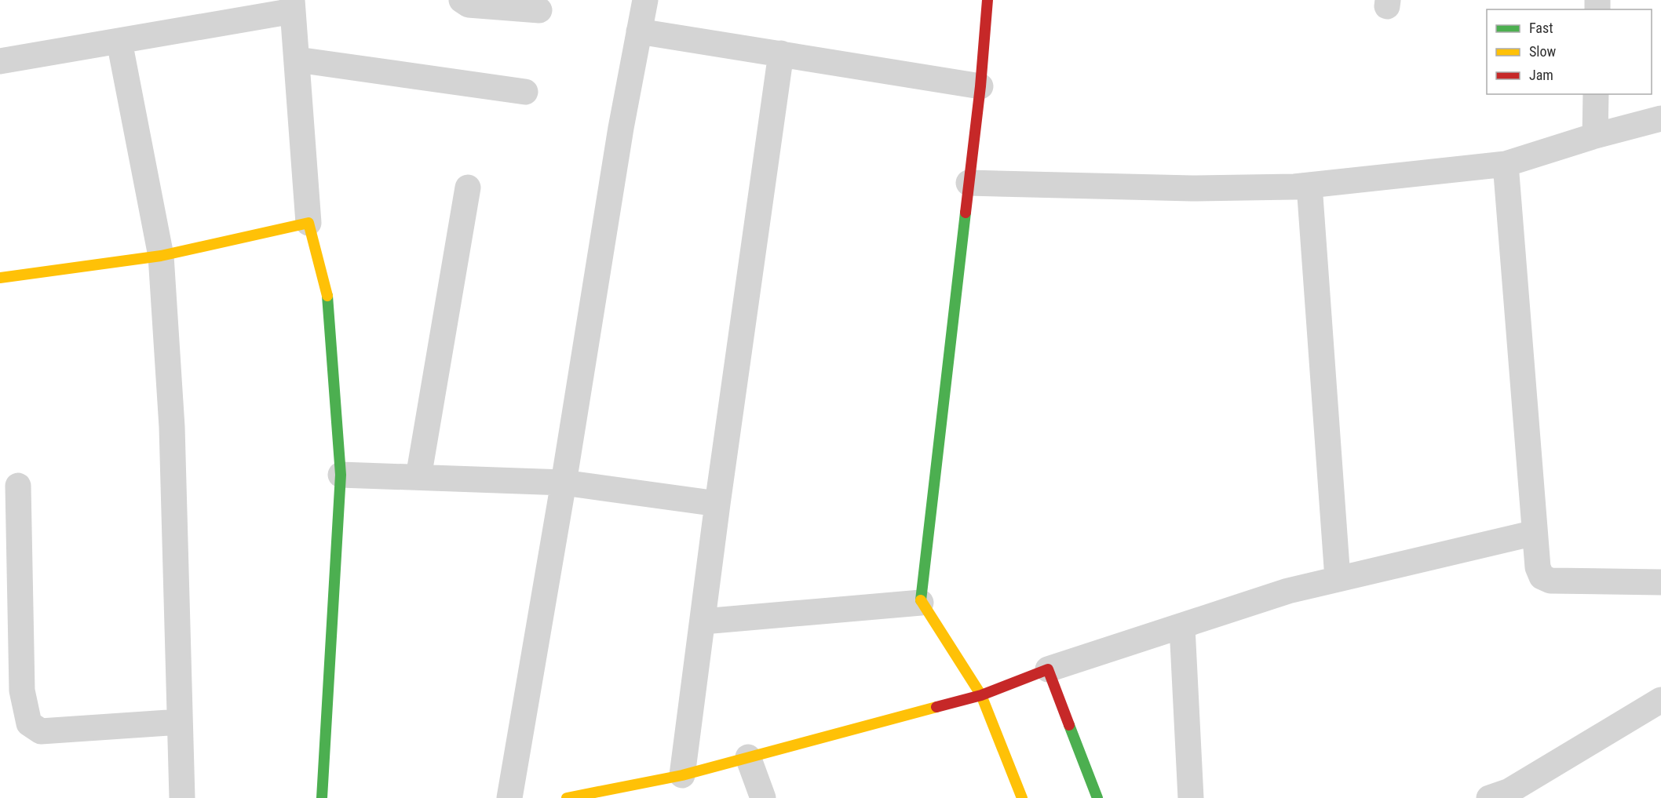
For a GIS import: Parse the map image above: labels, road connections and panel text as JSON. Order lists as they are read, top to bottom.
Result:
{
  "legend": ["Fast", "Slow", "Jam"]
}
